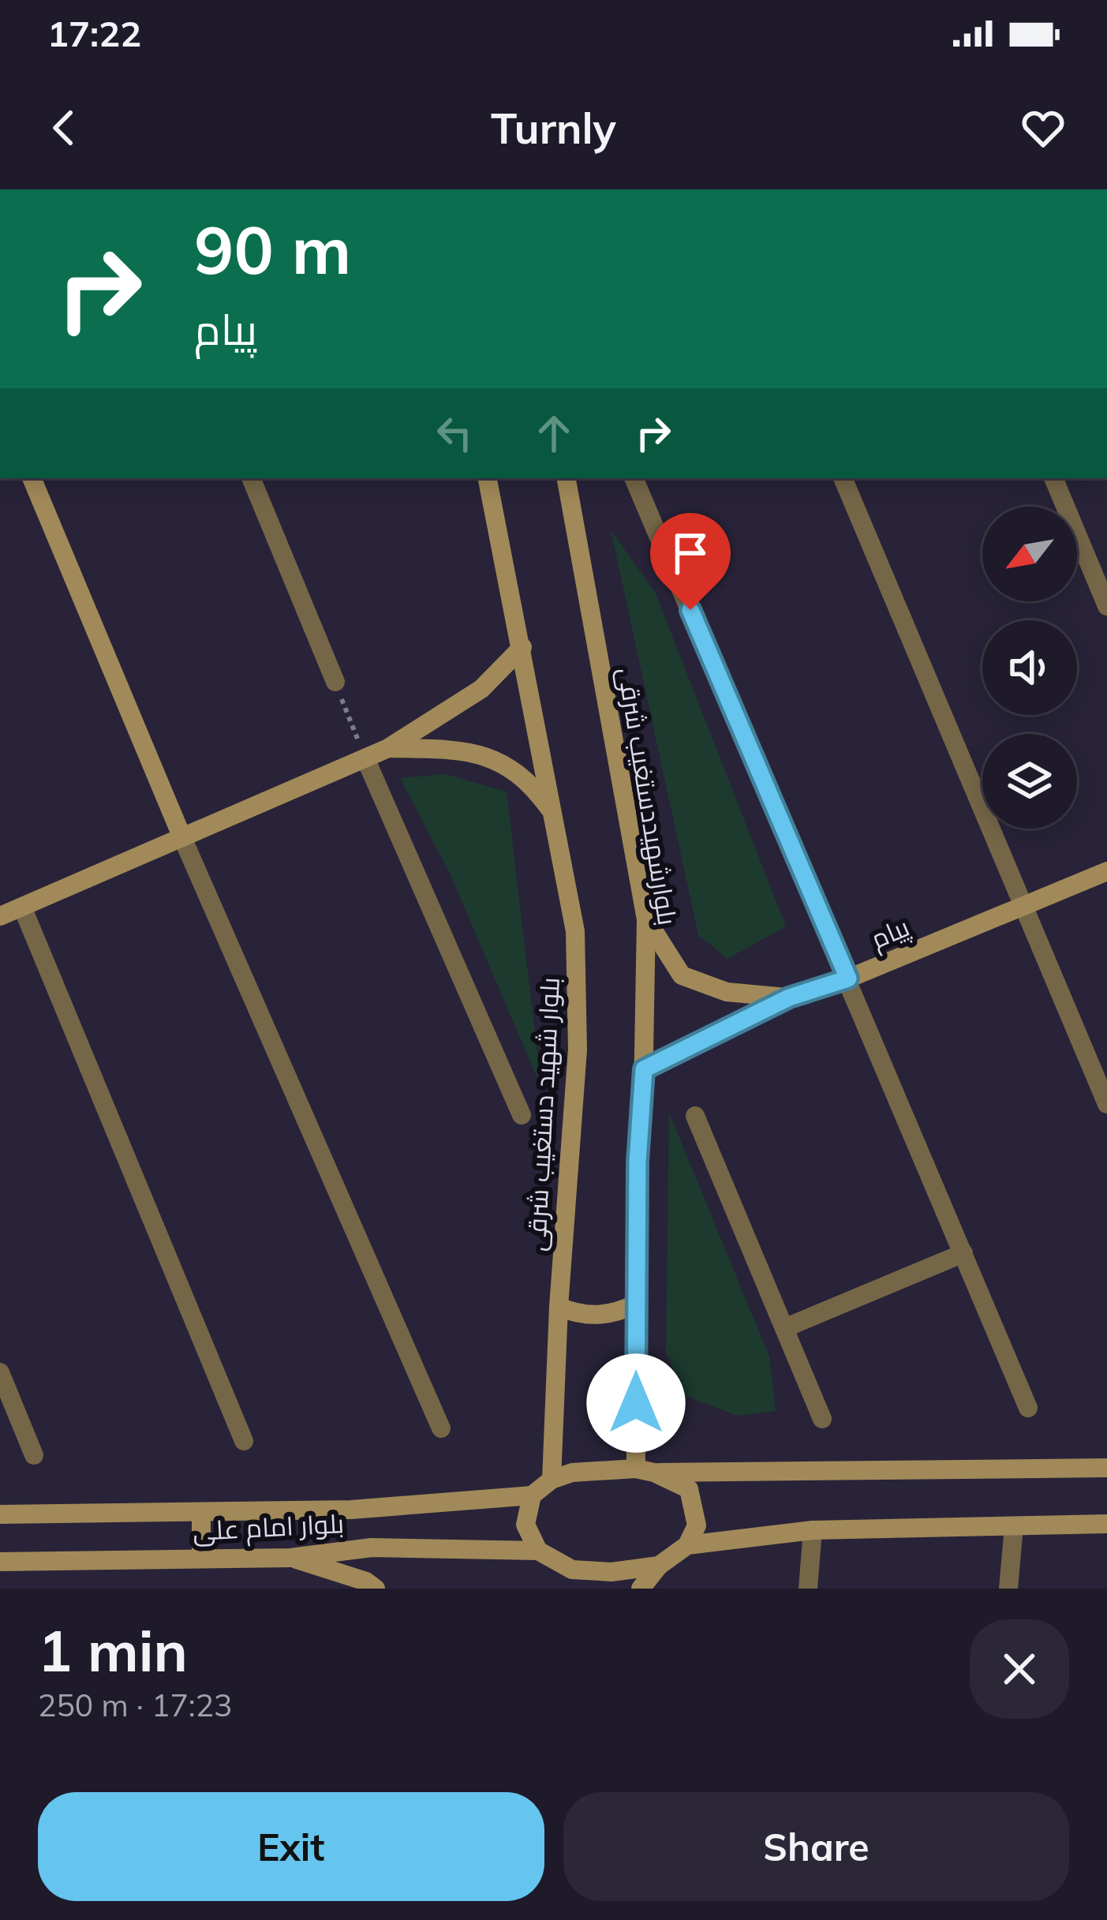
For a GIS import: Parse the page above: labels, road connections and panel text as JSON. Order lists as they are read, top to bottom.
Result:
{
  "streets": {
    "main road": [
      "بلوارشهیددستغیب شرقی",
      "پیام",
      "بلوار شهید دستغیب شرقی",
      "بلوار امام علی"
    ]
  },
  "crossings": [
    ["بلوارشهیددستغیب شرقی", "پیام"],
    ["بلوارشهیددستغیب شرقی", "بلوار شهید دستغیب شرقی"],
    ["بلوارشهیددستغیب شرقی", "بلوار امام علی"],
    ["بلوار شهید دستغیب شرقی", "بلوار امام علی"]
  ],
  "north": "bottom left",
  "page": {
    "status": "17:22",
    "header": "Turnly",
    "turn": ["90 m", "پیام"],
    "heading": ["1 min", "250 m · 17:23"],
    "buttons": ["Exit", "Share"]
  }
}
